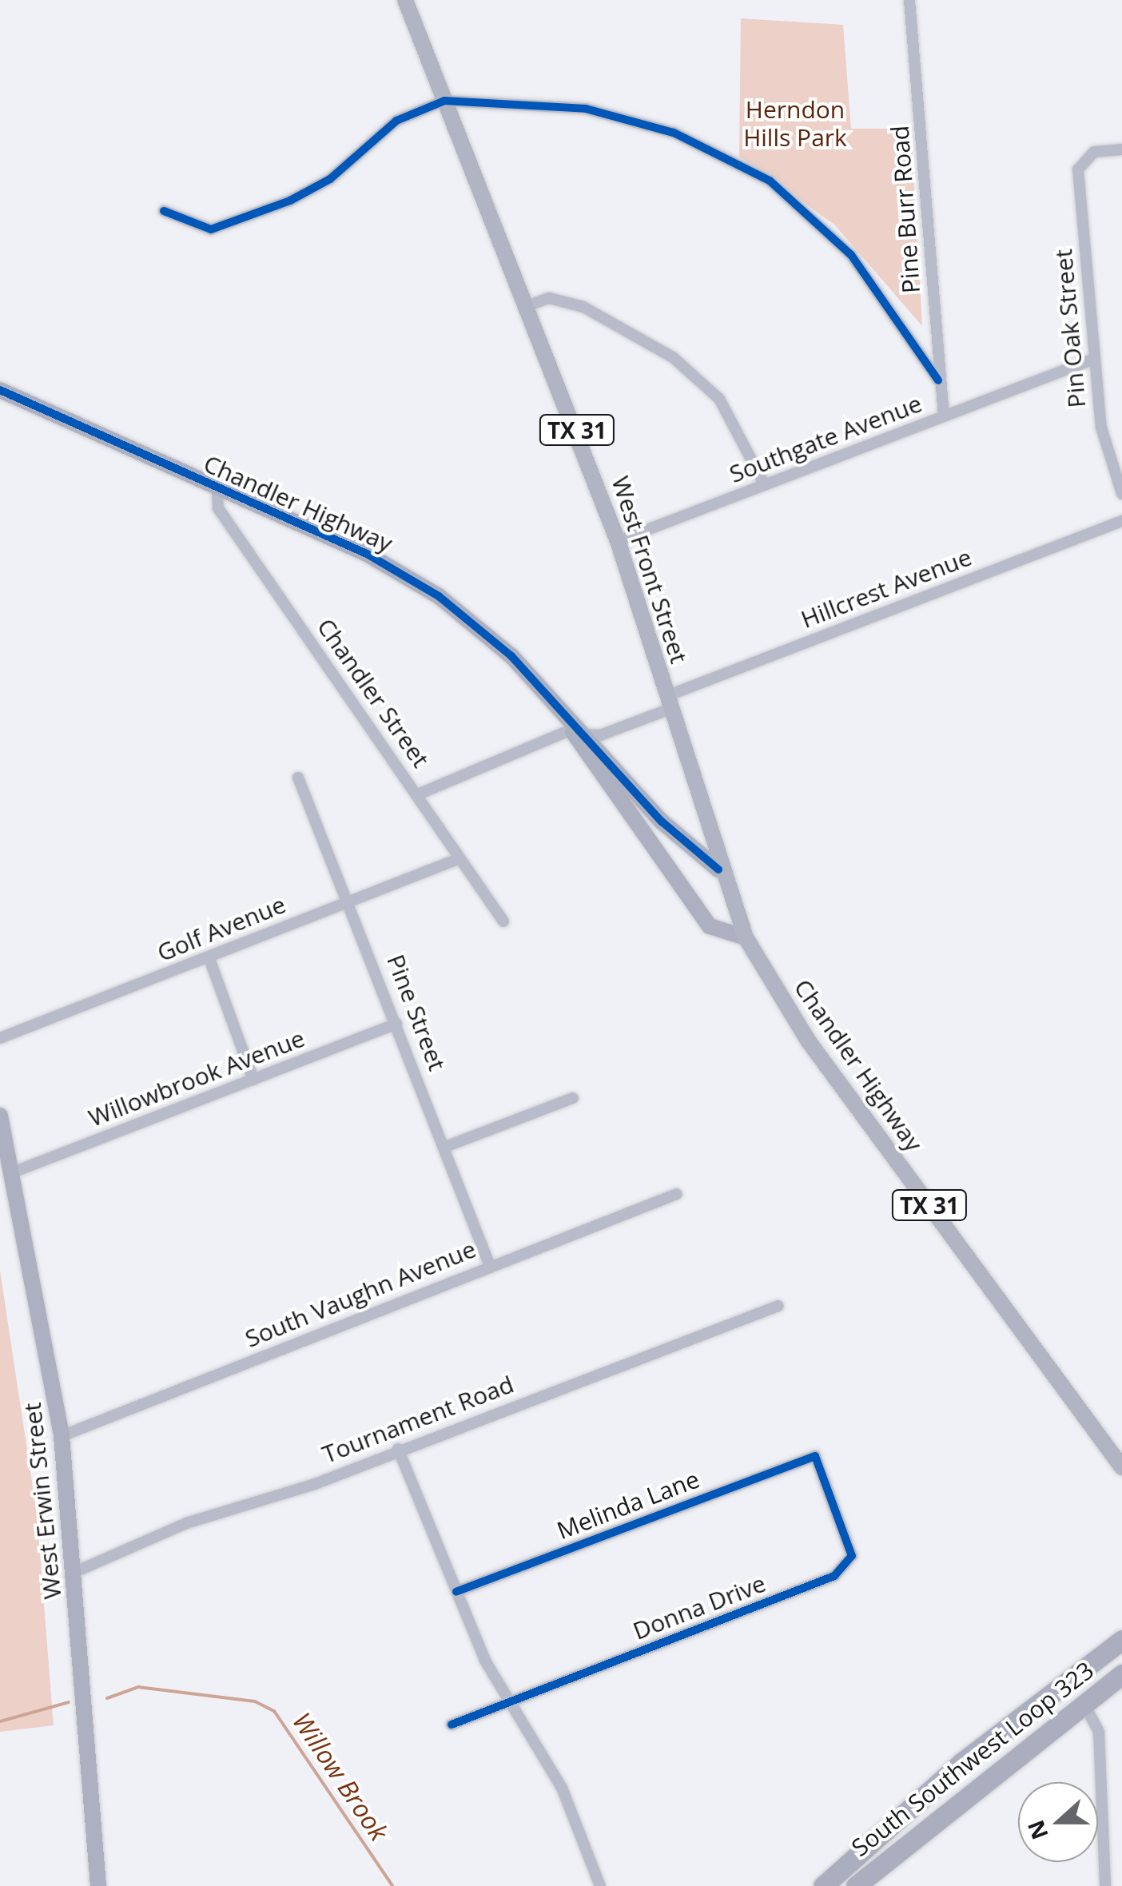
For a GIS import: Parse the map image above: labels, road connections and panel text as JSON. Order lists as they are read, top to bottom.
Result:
{
  "streets": {
    "highway": ["South Southwest Loop 323"],
    "main road": ["TX 31", "Chandler Highway", "West Front Street"],
    "street": [
      "Pine Burr Road",
      "Pin Oak Street",
      "Southgate Avenue",
      "Hillcrest Avenue",
      "Chandler Street",
      "Golf Avenue",
      "Pine Street",
      "Willowbrook Avenue",
      "South Vaughn Avenue",
      "Tournament Road",
      "West Erwin Street",
      "Melinda Lane",
      "Donna Drive"
    ]
  },
  "crossings": [
    ["Pine Burr Road", "Southgate Avenue"],
    ["Pin Oak Street", "Southgate Avenue"],
    ["Southgate Avenue", "West Front Street"],
    ["Chandler Highway", "West Front Street"],
    ["Chandler Highway", "Hillcrest Avenue"],
    ["Chandler Highway", "Chandler Street"],
    ["West Front Street", "Hillcrest Avenue"],
    ["Hillcrest Avenue", "Chandler Street"],
    ["Chandler Street", "Golf Avenue"],
    ["Golf Avenue", "Pine Street"],
    ["Pine Street", "Willowbrook Avenue"],
    ["Pine Street", "South Vaughn Avenue"],
    ["Willowbrook Avenue", "West Erwin Street"],
    ["South Vaughn Avenue", "West Erwin Street"],
    ["Tournament Road", "West Erwin Street"],
    ["Melinda Lane", "Donna Drive"]
  ],
  "water": ["Willow Brook"],
  "parks": ["Herndon Hills Park"],
  "north": "left"
}
